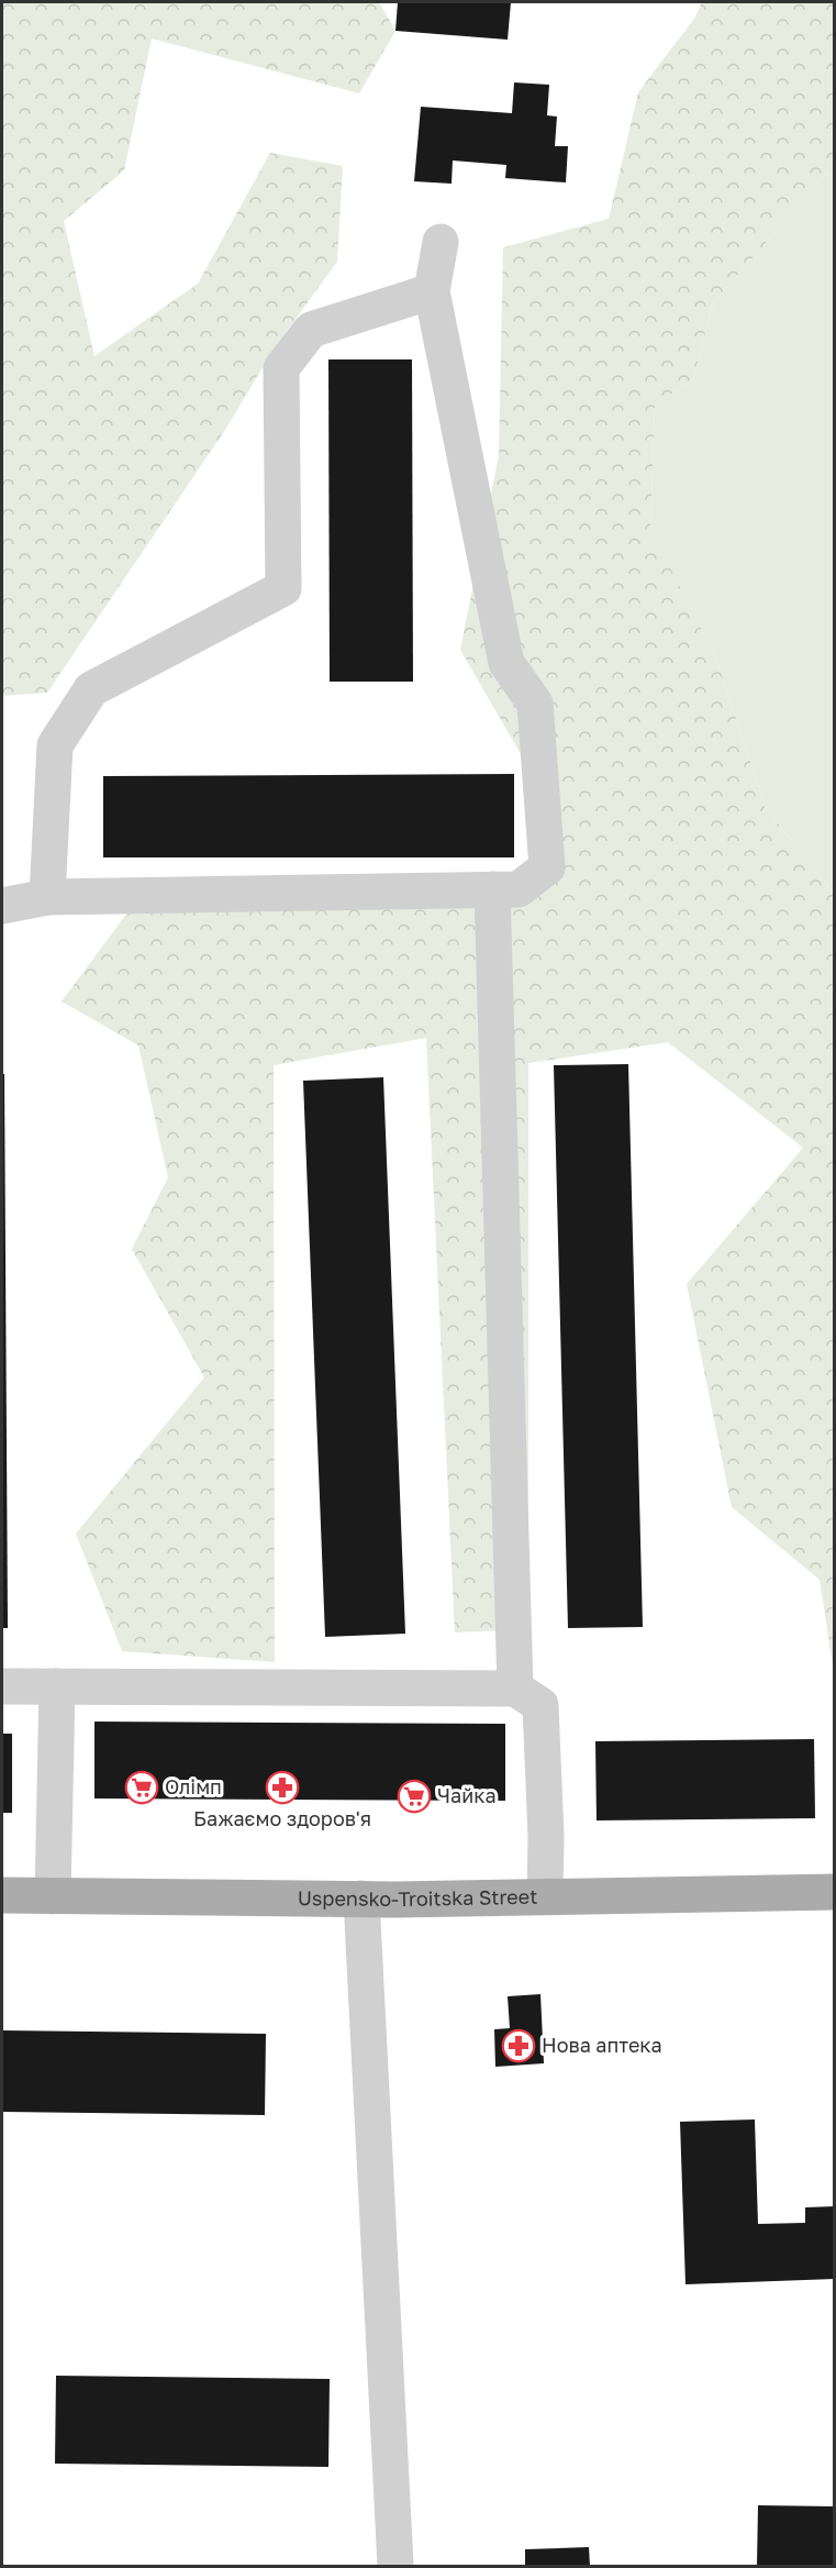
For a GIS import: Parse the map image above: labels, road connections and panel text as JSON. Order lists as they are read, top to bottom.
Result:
{
  "streets": {
    "main road": ["Uspensko-Troitska Street"]
  },
  "places": {
    "supermarket": ["Олімп", "Чайка"],
    "pharmacy": ["Бажаємо здоров'я", "Нова аптека"]
  }
}
